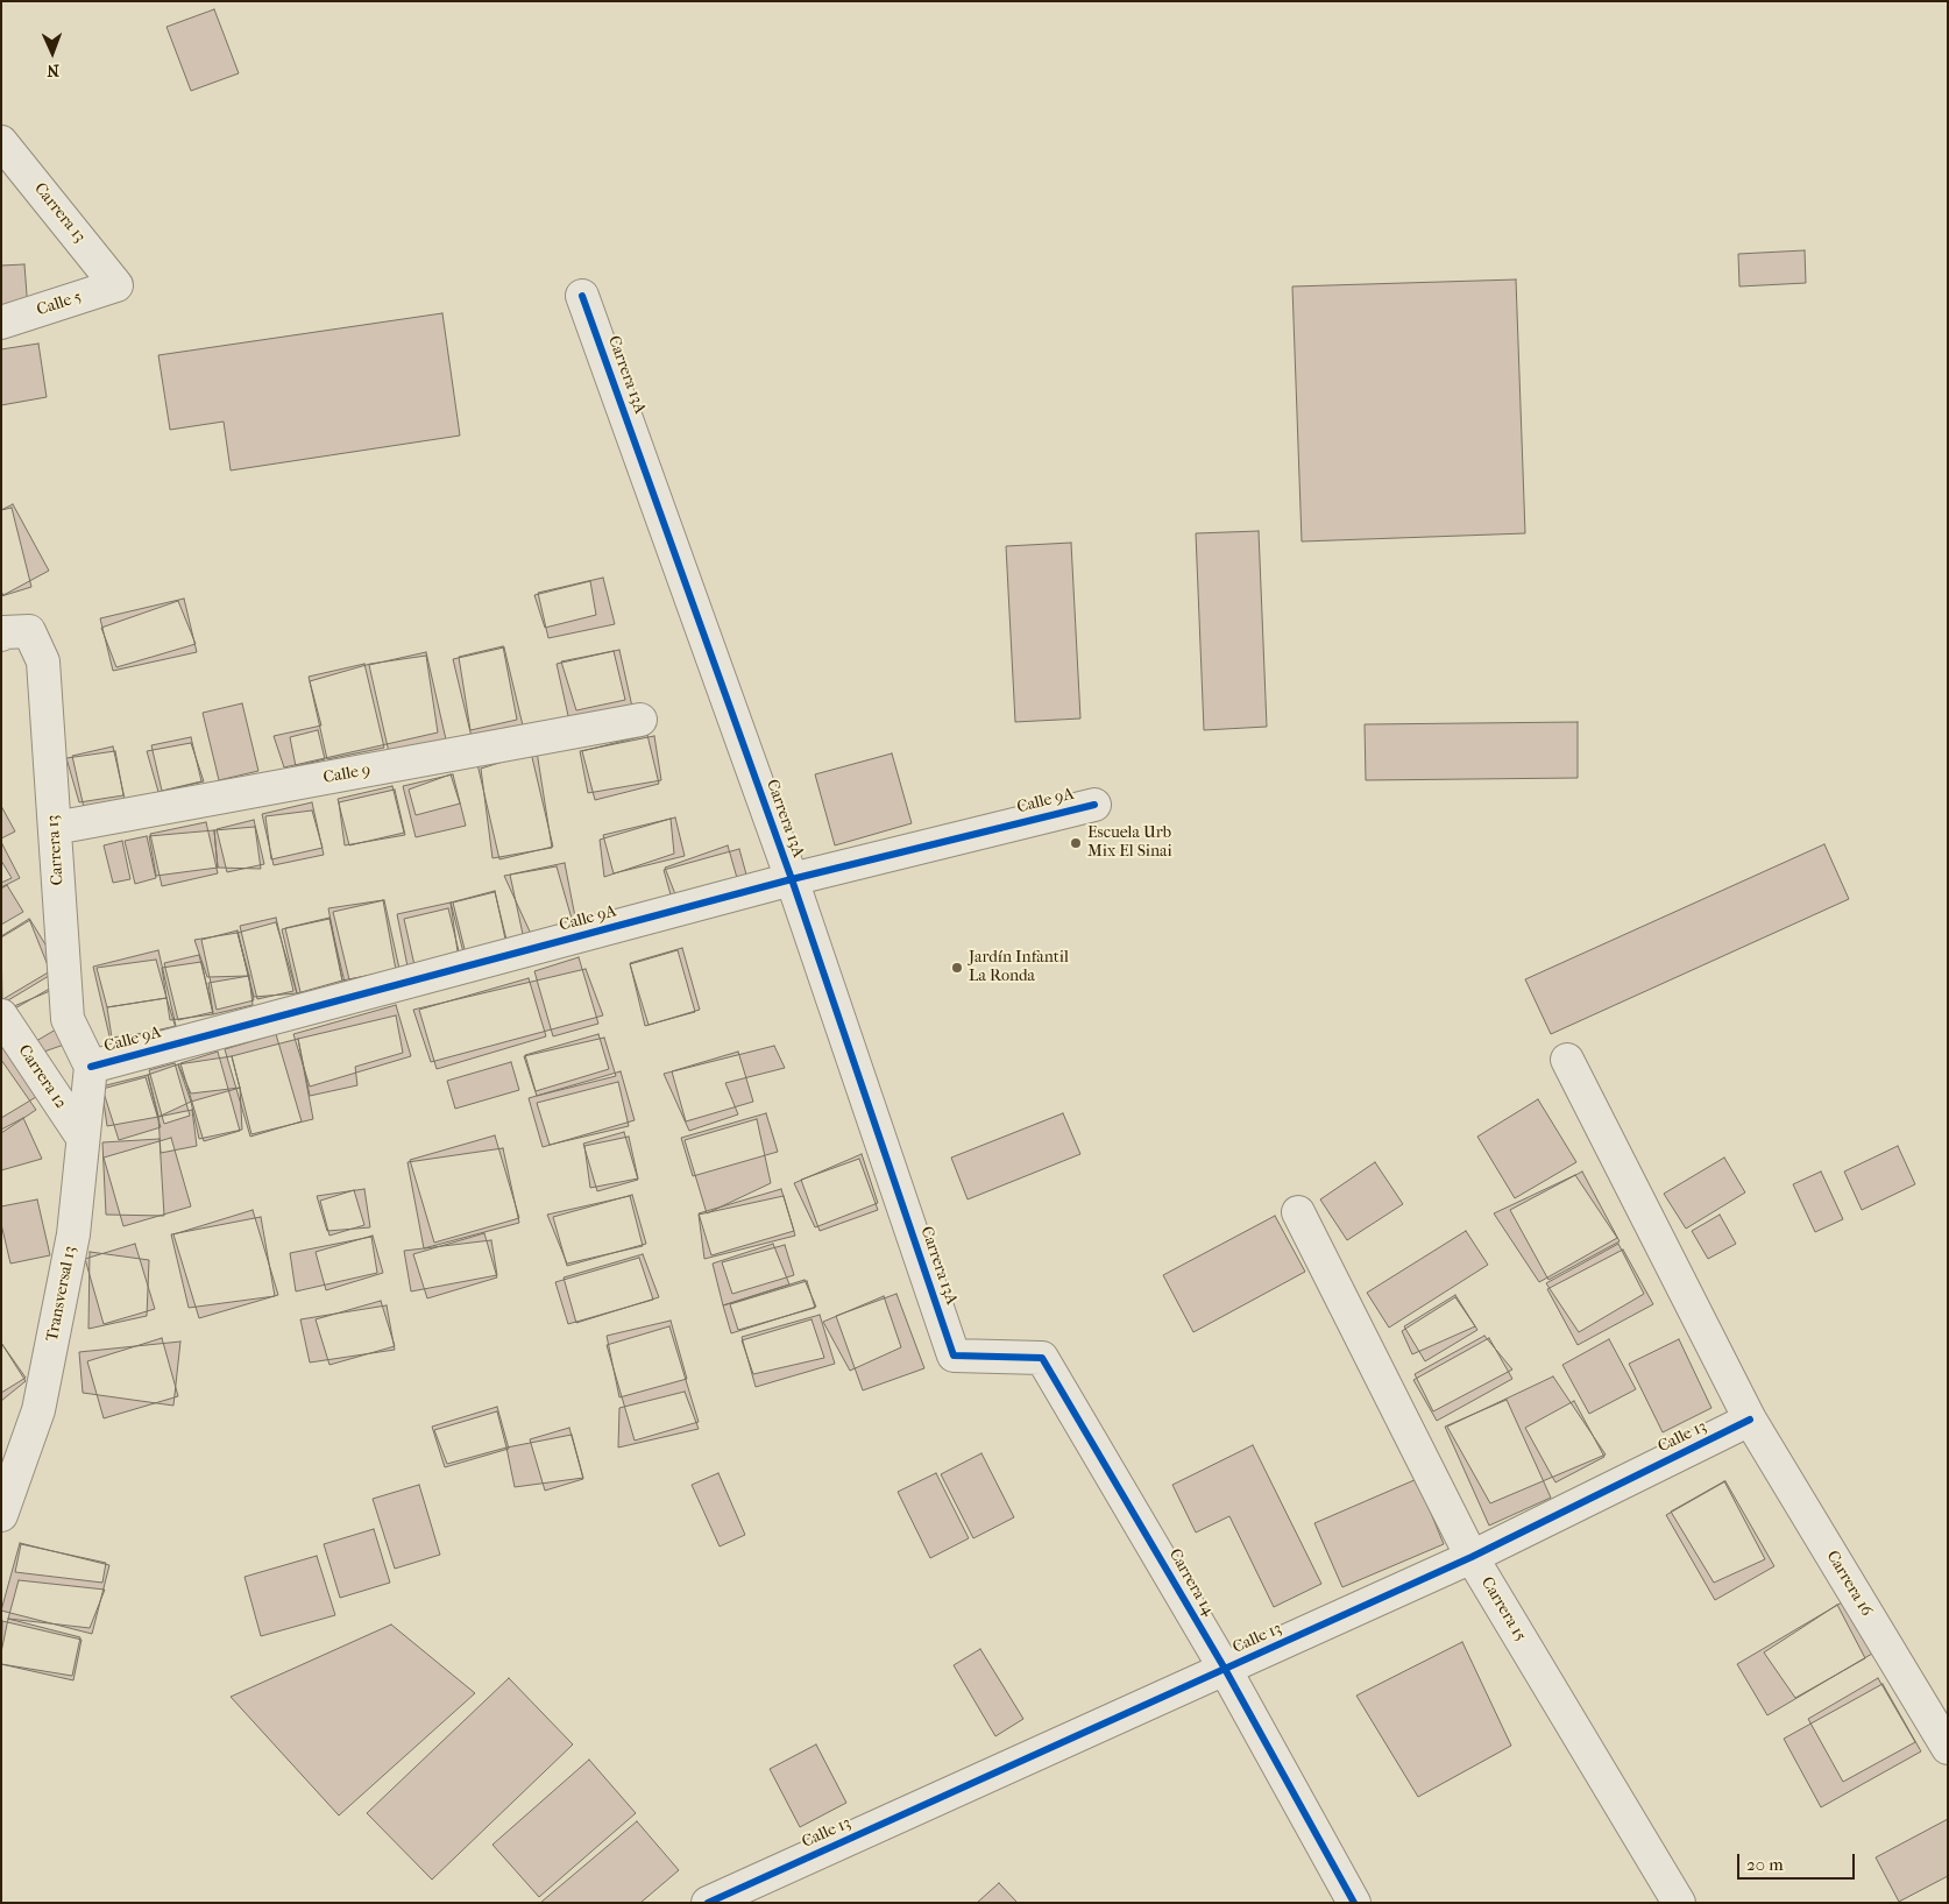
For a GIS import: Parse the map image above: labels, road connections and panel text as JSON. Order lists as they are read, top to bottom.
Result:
{
  "streets": {
    "street": [
      "Carrera 13",
      "Calle 5",
      "Carrera 13A",
      "Calle 9",
      "Calle 9A",
      "Carrera 12",
      "Transversal 13",
      "Calle 13",
      "Carrera 14",
      "Carrera 16",
      "Carrera 15"
    ]
  },
  "crossings": [
    ["Carrera 13", "Calle 5"],
    ["Carrera 13", "Calle 9"],
    ["Carrera 13", "Calle 9A"],
    ["Carrera 13", "Transversal 13"],
    ["Carrera 13A", "Calle 9A"],
    ["Carrera 13A", "Carrera 14"],
    ["Calle 9A", "Transversal 13"],
    ["Carrera 12", "Transversal 13"],
    ["Calle 13", "Carrera 14"],
    ["Calle 13", "Carrera 16"],
    ["Calle 13", "Carrera 15"]
  ],
  "places": ["Escuela Urb Mix El Sinai", "Jardín Infantil La Ronda"],
  "scale_bar": "20 m",
  "north": "bottom"
}
